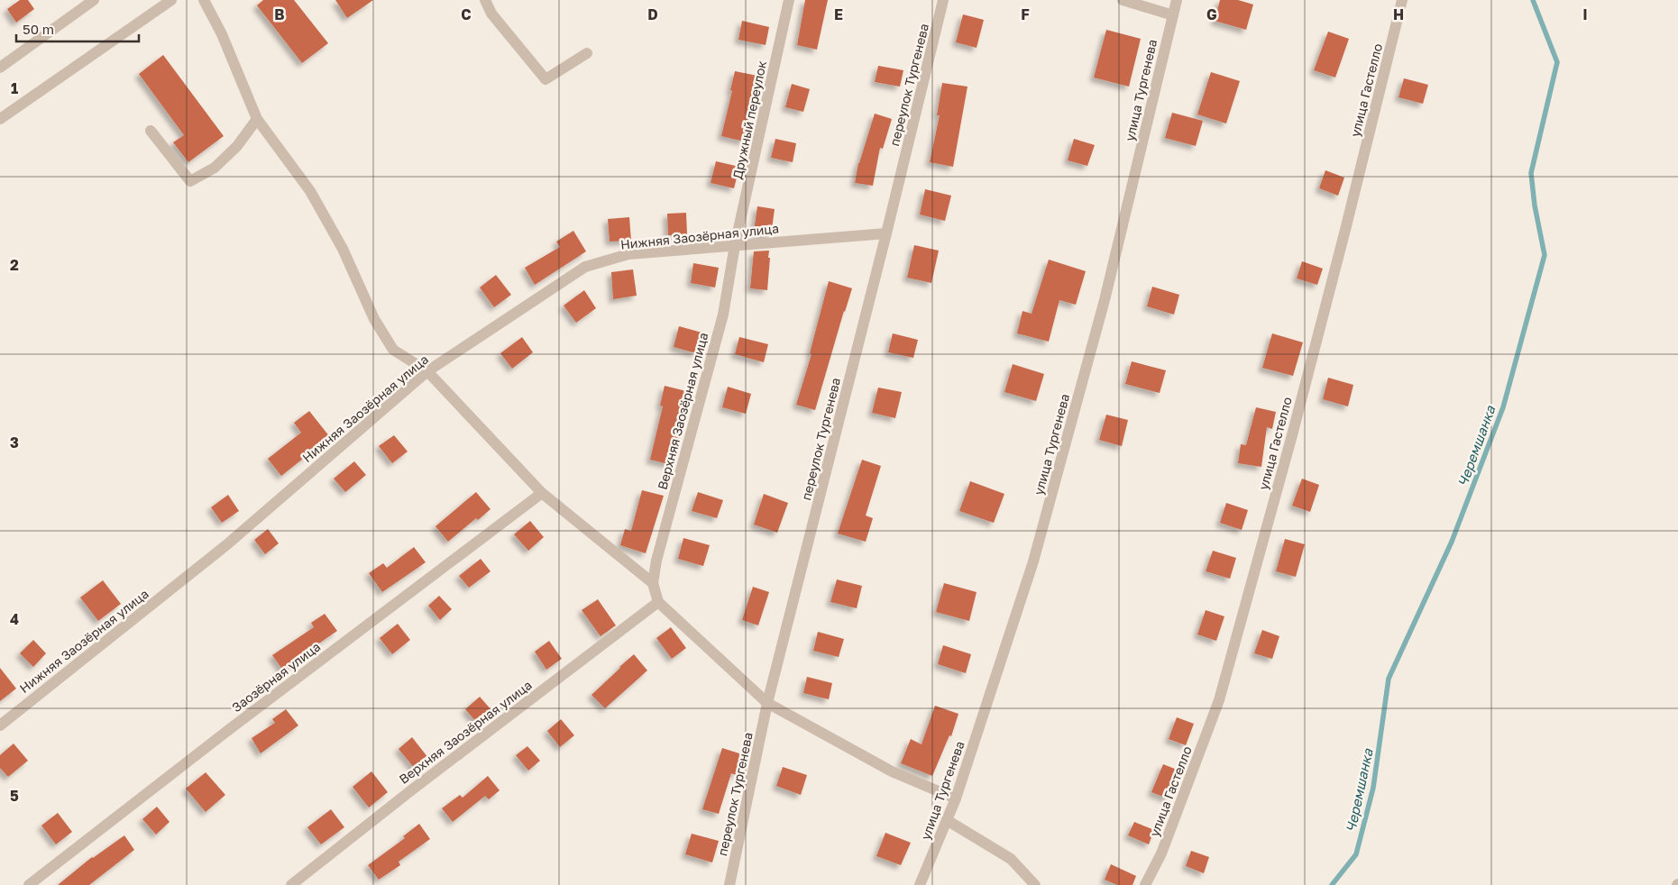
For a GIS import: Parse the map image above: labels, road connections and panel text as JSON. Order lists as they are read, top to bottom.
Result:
{
  "streets": {
    "street": [
      "переулок Тургенева",
      "улица Тургенева",
      "улица Гастелло",
      "Дружный переулок",
      "Нижняя Заозёрная улица",
      "Верхняя Заозёрная улица",
      "Заозёрная улица"
    ]
  },
  "crossings": [
    ["переулок Тургенева", "Нижняя Заозёрная улица"],
    ["Дружный переулок", "Нижняя Заозёрная улица"],
    ["Дружный переулок", "Верхняя Заозёрная улица"],
    ["Нижняя Заозёрная улица", "Верхняя Заозёрная улица"]
  ],
  "water": ["Черемшанка"],
  "scale_bar": "50 m",
  "grid": {
    "columns": [
      "B",
      "C",
      "D",
      "E",
      "F",
      "G",
      "H",
      "I"
    ],
    "rows": [
      "1",
      "2",
      "3",
      "4",
      "5"
    ]
  }
}
